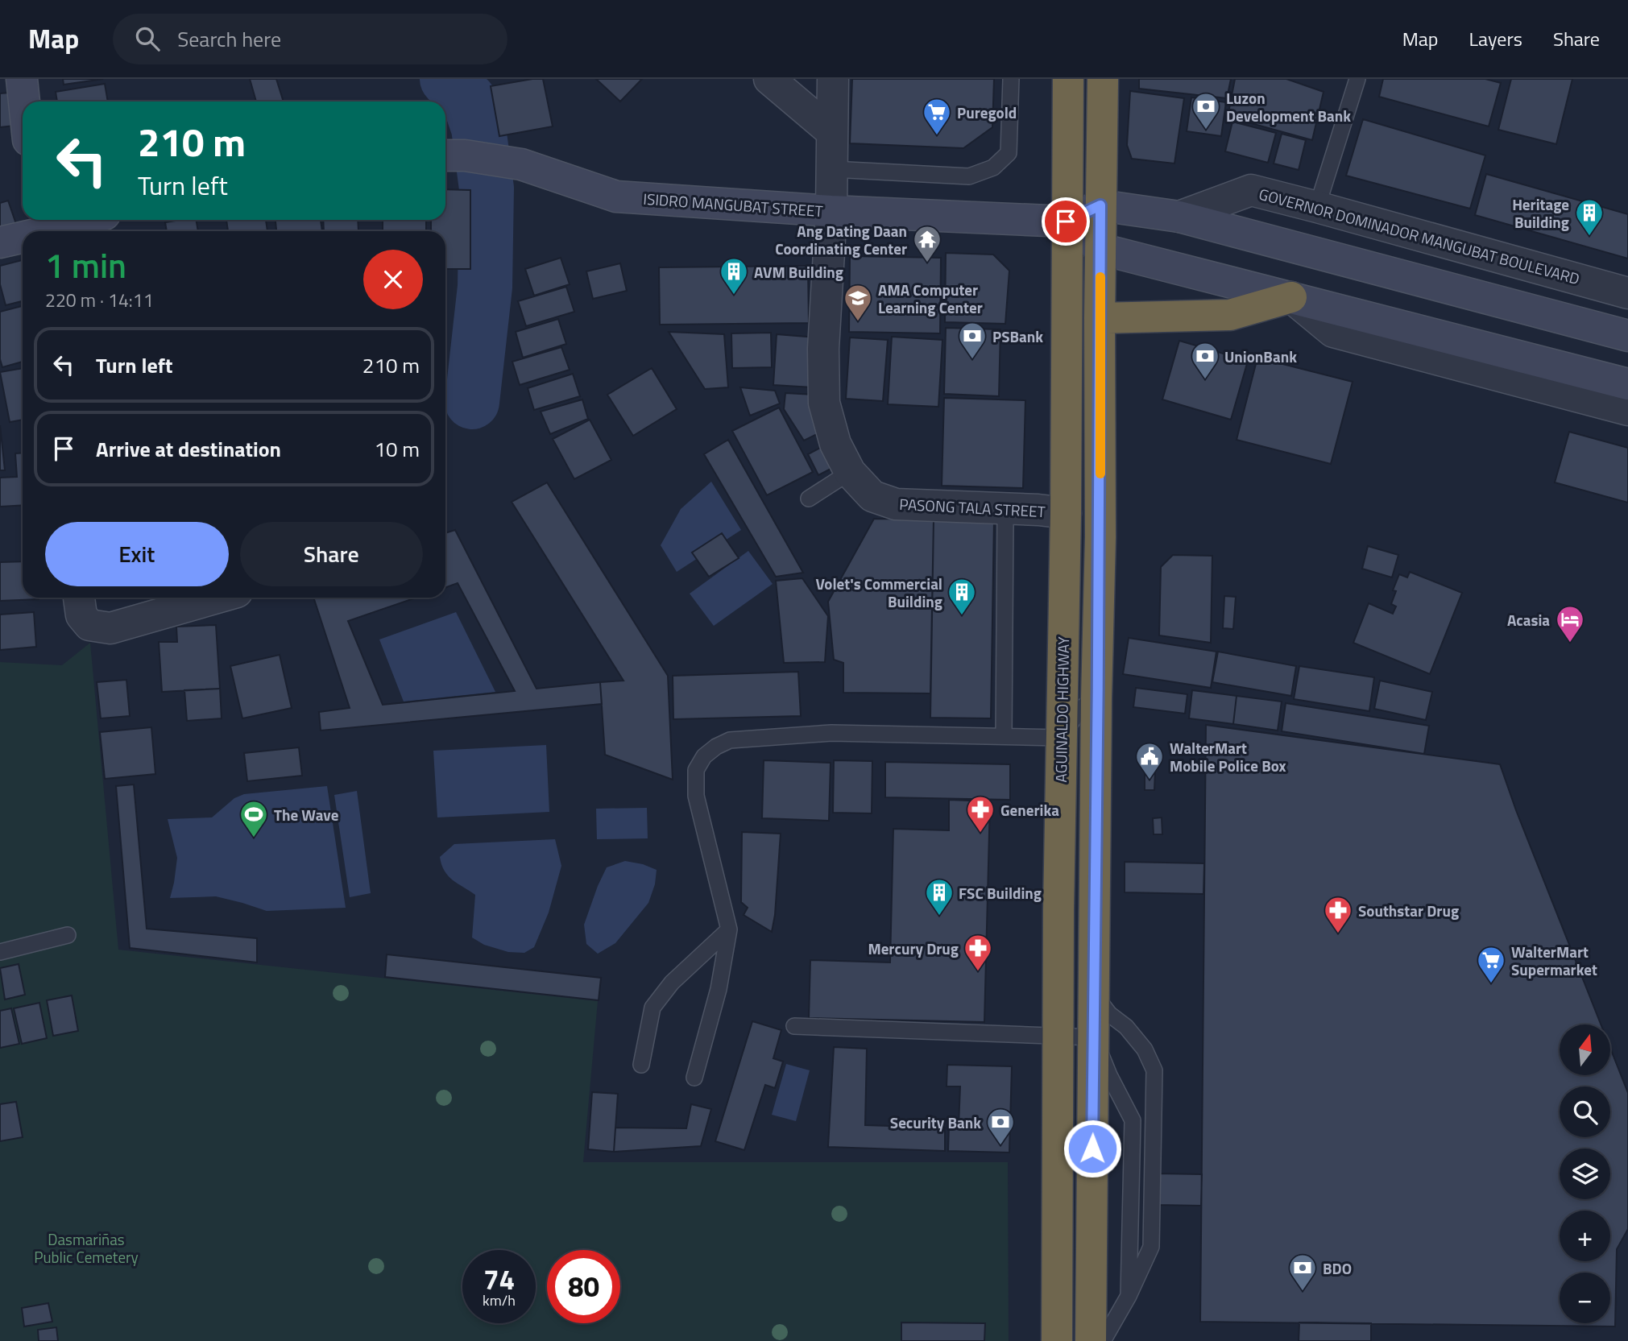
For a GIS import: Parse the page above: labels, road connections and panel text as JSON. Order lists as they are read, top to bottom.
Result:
{
  "streets": {
    "highway": ["AGUINALDO HIGHWAY"],
    "main road": ["ISIDRO MANGUBAT STREET", "GOVERNOR DOMINADOR MANGUBAT BOULEVARD"],
    "street": ["PASONG TALA STREET"]
  },
  "crossings": [
    ["ISIDRO MANGUBAT STREET", "PASONG TALA STREET"],
    ["ISIDRO MANGUBAT STREET", "AGUINALDO HIGHWAY"],
    ["PASONG TALA STREET", "AGUINALDO HIGHWAY"]
  ],
  "parks": ["Dasmariñas Public Cemetery"],
  "places": {
    "bank": [
      "Luzon Development Bank",
      "PSBank",
      "UnionBank",
      "Security Bank",
      "BDO"
    ],
    "supermarket": ["Puregold", "WalterMart Supermarket"],
    "building": [
      "Heritage Building",
      "AVM Building",
      "Volet's Commercial Building",
      "FSC Building"
    ],
    "temple": ["Ang Dating Daan Coordinating Center"],
    "school or university": ["AMA Computer Learning Center"],
    "hotel": ["Acasia"],
    "public building": ["WalterMart Mobile Police Box"],
    "pharmacy": ["Generika", "Southstar Drug", "Mercury Drug"],
    "sports": ["The Wave"]
  },
  "north": "top",
  "page": {
    "header": "Map",
    "search": "Search here",
    "nav": ["Map", "Layers", "Share"],
    "turn": ["210 m", "Turn left"],
    "heading": ["1 min", "220 m · 14:11"],
    "list": [
      {
        "name": "Turn left",
        "value": "210 m"
      },
      {
        "name": "Arrive at destination",
        "value": "10 m"
      }
    ],
    "buttons": ["Exit", "Share"],
    "map_buttons": ["+", "−"],
    "speed": "74 km/h",
    "limit": "80"
  }
}
